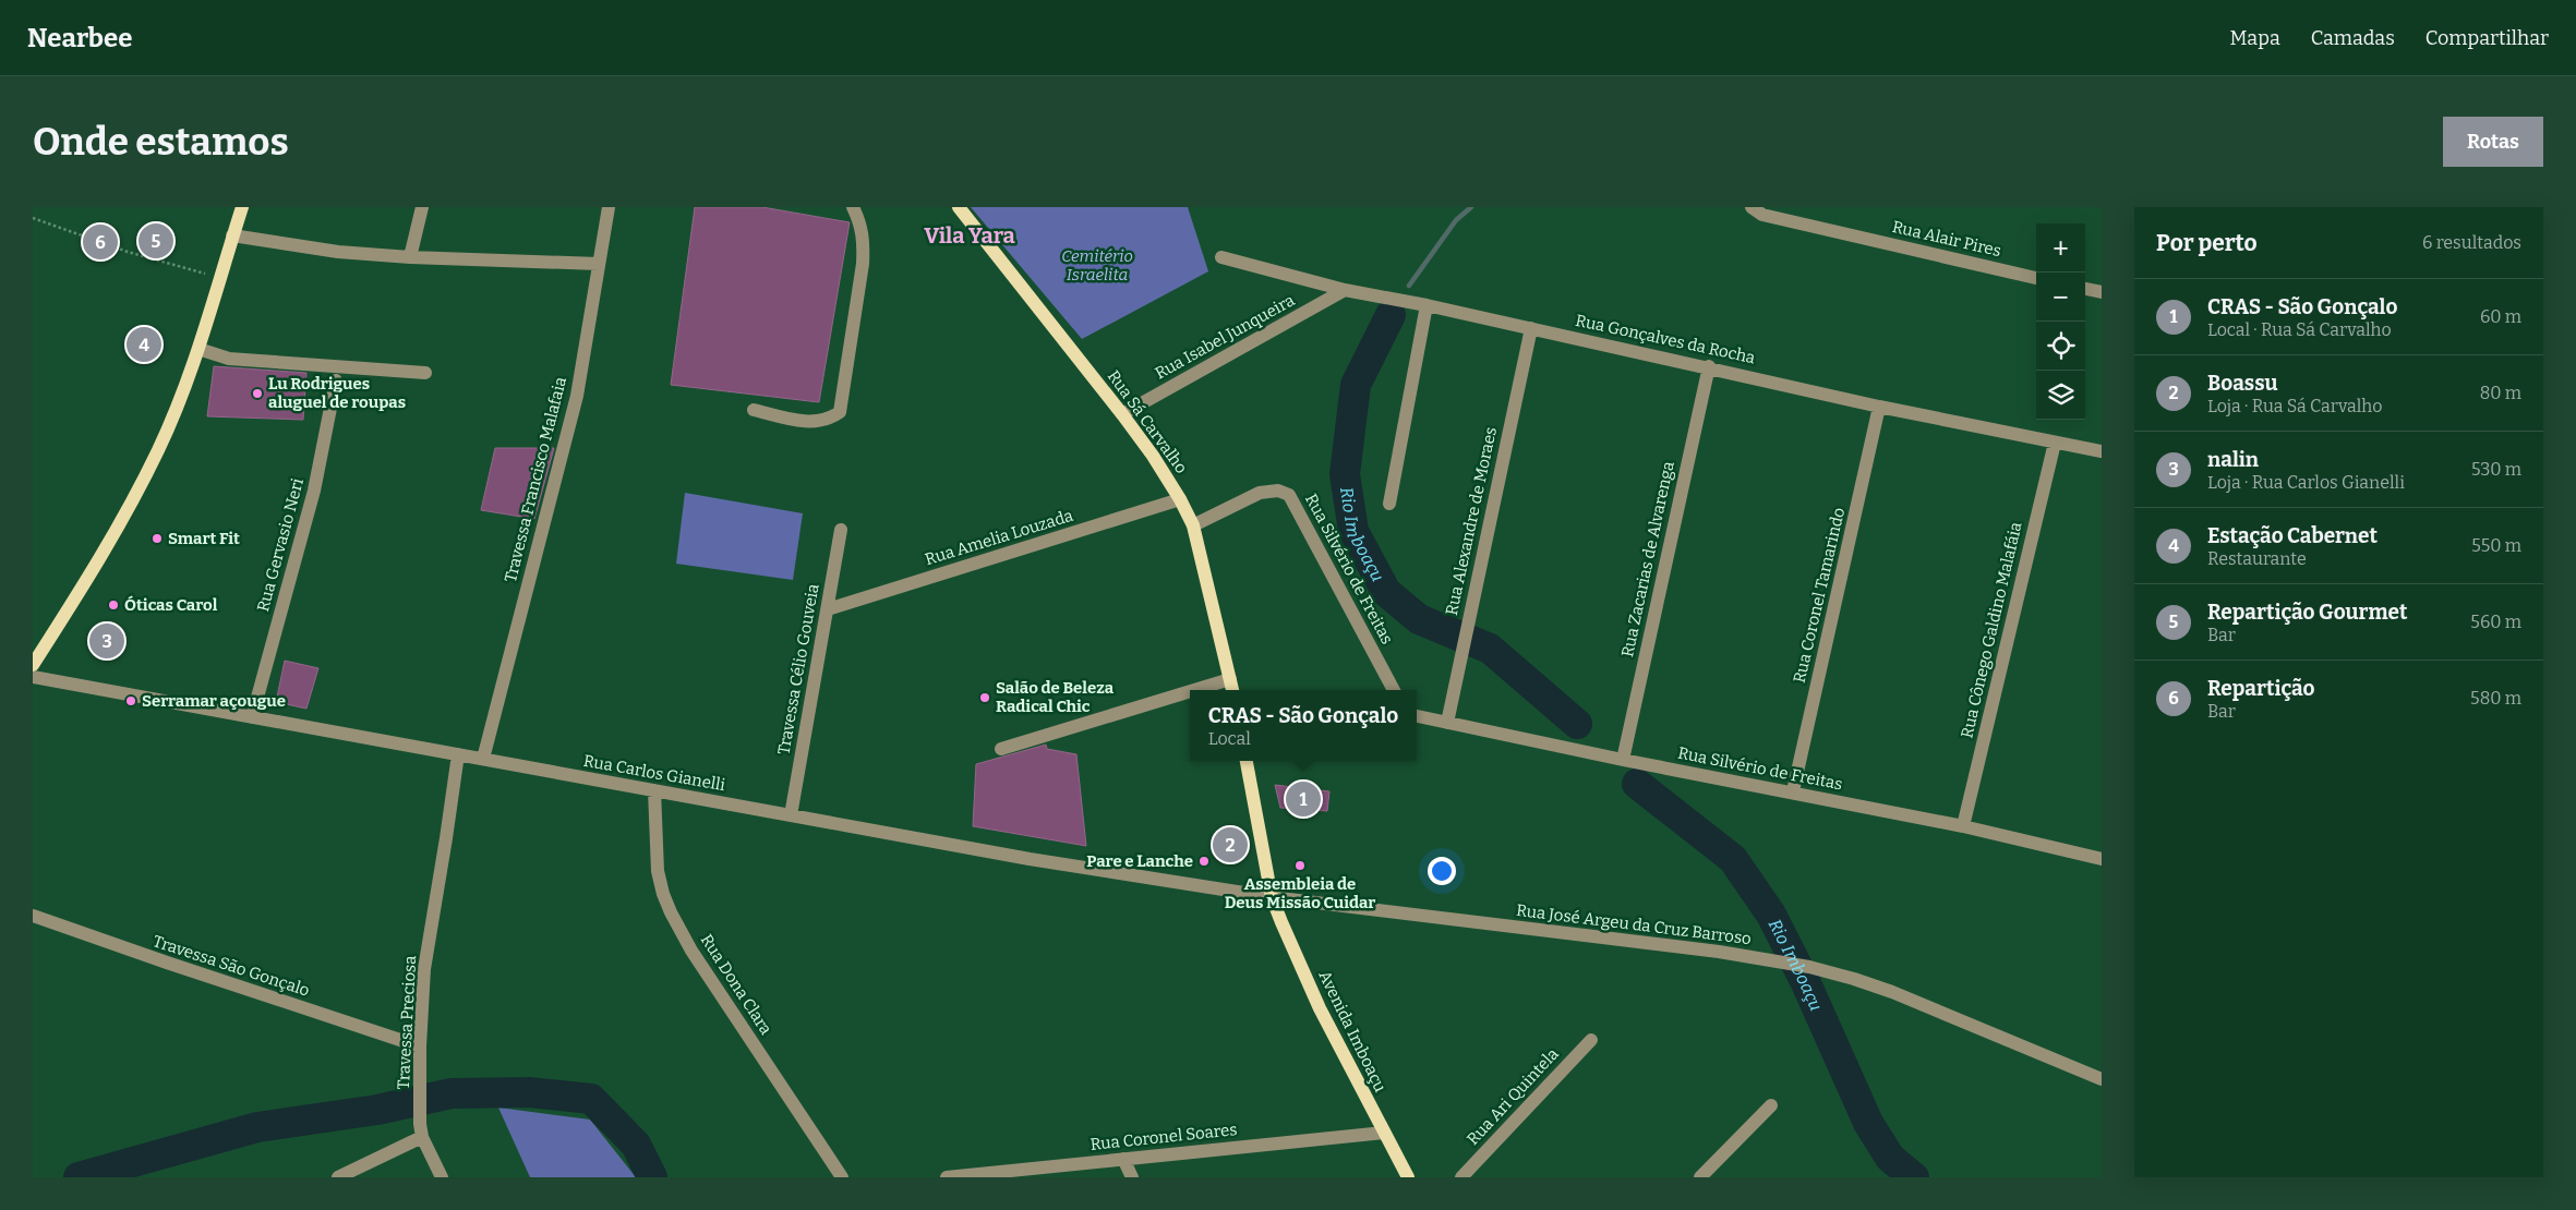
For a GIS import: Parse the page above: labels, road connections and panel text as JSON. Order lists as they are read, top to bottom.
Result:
{
  "streets": {
    "main road": ["Rua Sá Carvalho", "Avenida Imboaçu"],
    "street": [
      "Rua Alair Pires",
      "Rua Isabel Junqueira",
      "Rua Gonçalves da Rocha",
      "Travessa Francisco Malafaia",
      "Rua Alexandre de Moraes",
      "Rua Amelia Louzada",
      "Rua Gervasio Neri",
      "Rua Zacarias de Alvarenga",
      "Rua Silvério de Freitas",
      "Rua Coronel Tamarindo",
      "Rua Cônego Galdino Malafáia",
      "Travessa Célio Gouveia",
      "Rua Carlos Gianelli",
      "Rua José Argeu da Cruz Barroso",
      "Travessa São Gonçalo",
      "Rua Dona Clara",
      "Travessa Preciosa",
      "Rua Ari Quintela",
      "Rua Coronel Soares"
    ]
  },
  "crossings": [
    ["Rua Isabel Junqueira", "Rua Gonçalves da Rocha"],
    ["Rua Isabel Junqueira", "Rua Sá Carvalho"],
    ["Rua Gonçalves da Rocha", "Rua Alexandre de Moraes"],
    ["Rua Gonçalves da Rocha", "Rua Zacarias de Alvarenga"],
    ["Rua Gonçalves da Rocha", "Rua Coronel Tamarindo"],
    ["Rua Gonçalves da Rocha", "Rua Cônego Galdino Malafáia"],
    ["Rua Sá Carvalho", "Rua Amelia Louzada"],
    ["Rua Sá Carvalho", "Rua Silvério de Freitas"],
    ["Travessa Francisco Malafaia", "Rua Carlos Gianelli"],
    ["Rua Alexandre de Moraes", "Rua Silvério de Freitas"],
    ["Rua Amelia Louzada", "Travessa Célio Gouveia"],
    ["Rua Gervasio Neri", "Rua Carlos Gianelli"],
    ["Rua Zacarias de Alvarenga", "Rua Silvério de Freitas"],
    ["Rua Silvério de Freitas", "Rua Coronel Tamarindo"],
    ["Rua Silvério de Freitas", "Rua Cônego Galdino Malafáia"],
    ["Travessa Célio Gouveia", "Rua Carlos Gianelli"],
    ["Rua Carlos Gianelli", "Rua José Argeu da Cruz Barroso"],
    ["Rua Carlos Gianelli", "Rua Dona Clara"],
    ["Rua Carlos Gianelli", "Travessa Preciosa"],
    ["Rua Carlos Gianelli", "Avenida Imboaçu"],
    ["Rua José Argeu da Cruz Barroso", "Avenida Imboaçu"],
    ["Travessa São Gonçalo", "Travessa Preciosa"],
    ["Avenida Imboaçu", "Rua Coronel Soares"]
  ],
  "districts": ["Vila Yara"],
  "water": ["Rio Imboaçu"],
  "parks": ["Cemitério Israelita"],
  "places": [
    "Lu Rodrigues aluguel de roupas",
    "Smart Fit",
    "Óticas Carol",
    "Salão de Beleza Radical Chic",
    "Serramar açougue",
    "Pare e Lanche",
    "Assembleia de Deus Missão Cuidar"
  ],
  "page": {
    "header": "Nearbee",
    "nav": ["Mapa", "Camadas", "Compartilhar"],
    "buttons": "Rotas",
    "title": "Onde estamos",
    "heading": ["Por perto", "6 resultados"],
    "pins": [
      "5",
      "6",
      "4",
      "3",
      "1",
      "2"
    ],
    "map_buttons": ["+", "−"],
    "list": [
      {
        "mark": "1",
        "name": "CRAS - São Gonçalo",
        "note": "Local · Rua Sá Carvalho",
        "value": "60 m"
      },
      {
        "mark": "2",
        "name": "Boassu",
        "note": "Loja · Rua Sá Carvalho",
        "value": "80 m"
      },
      {
        "mark": "3",
        "name": "nalin",
        "note": "Loja · Rua Carlos Gianelli",
        "value": "530 m"
      },
      {
        "mark": "4",
        "name": "Estação Cabernet",
        "note": "Restaurante",
        "value": "550 m"
      },
      {
        "mark": "5",
        "name": "Repartição Gourmet",
        "note": "Bar",
        "value": "560 m"
      },
      {
        "mark": "6",
        "name": "Repartição",
        "note": "Bar",
        "value": "580 m"
      }
    ],
    "popup": ["CRAS - São Gonçalo", "Local"]
  }
}
